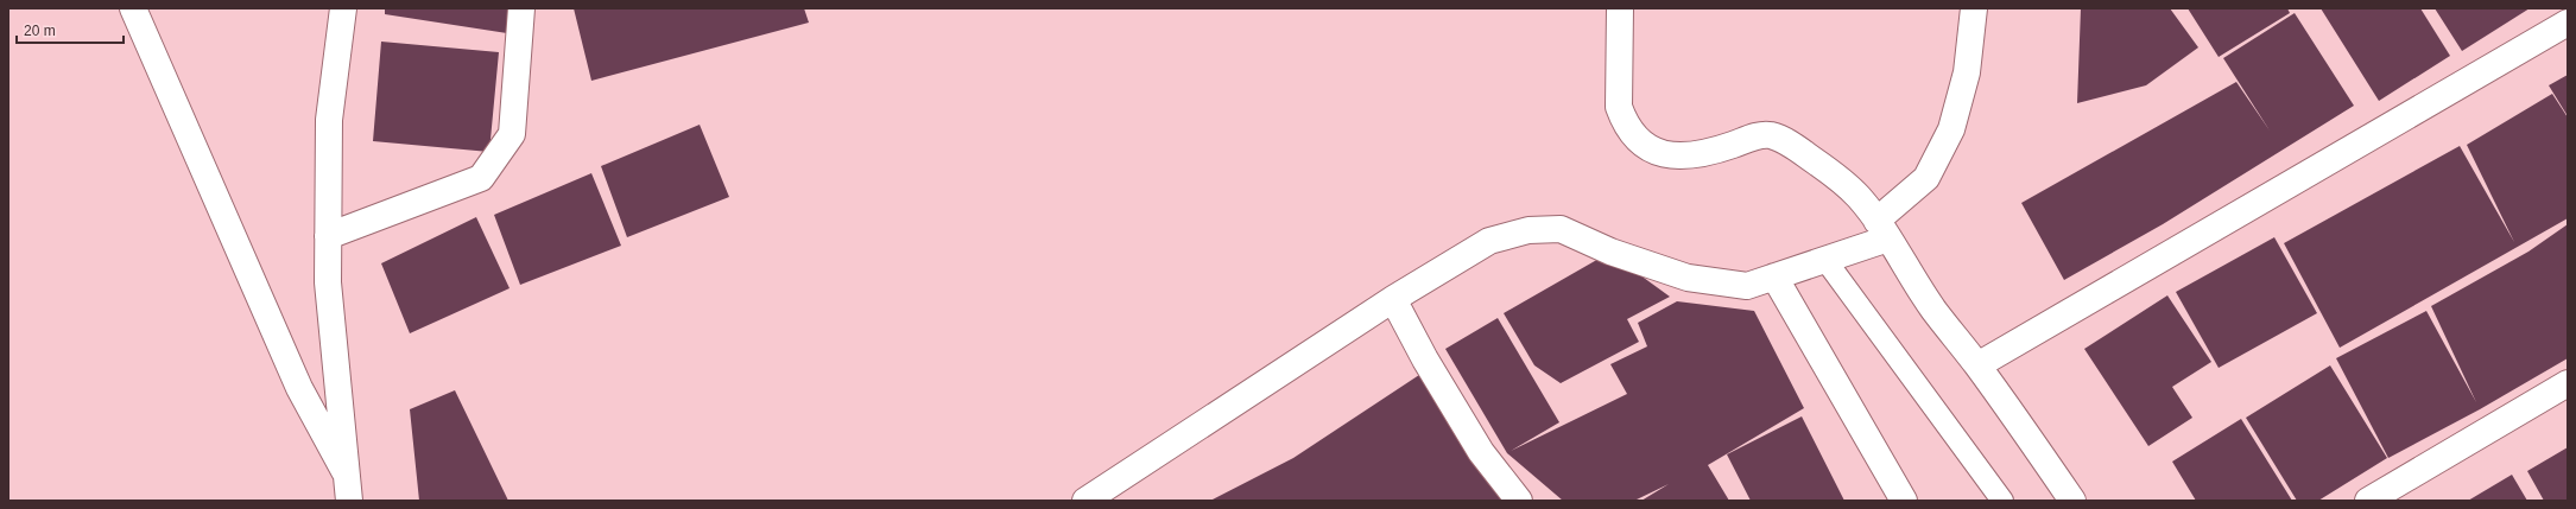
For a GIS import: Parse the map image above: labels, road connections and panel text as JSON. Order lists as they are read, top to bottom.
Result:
{
  "scale_bar": "20 m"
}
